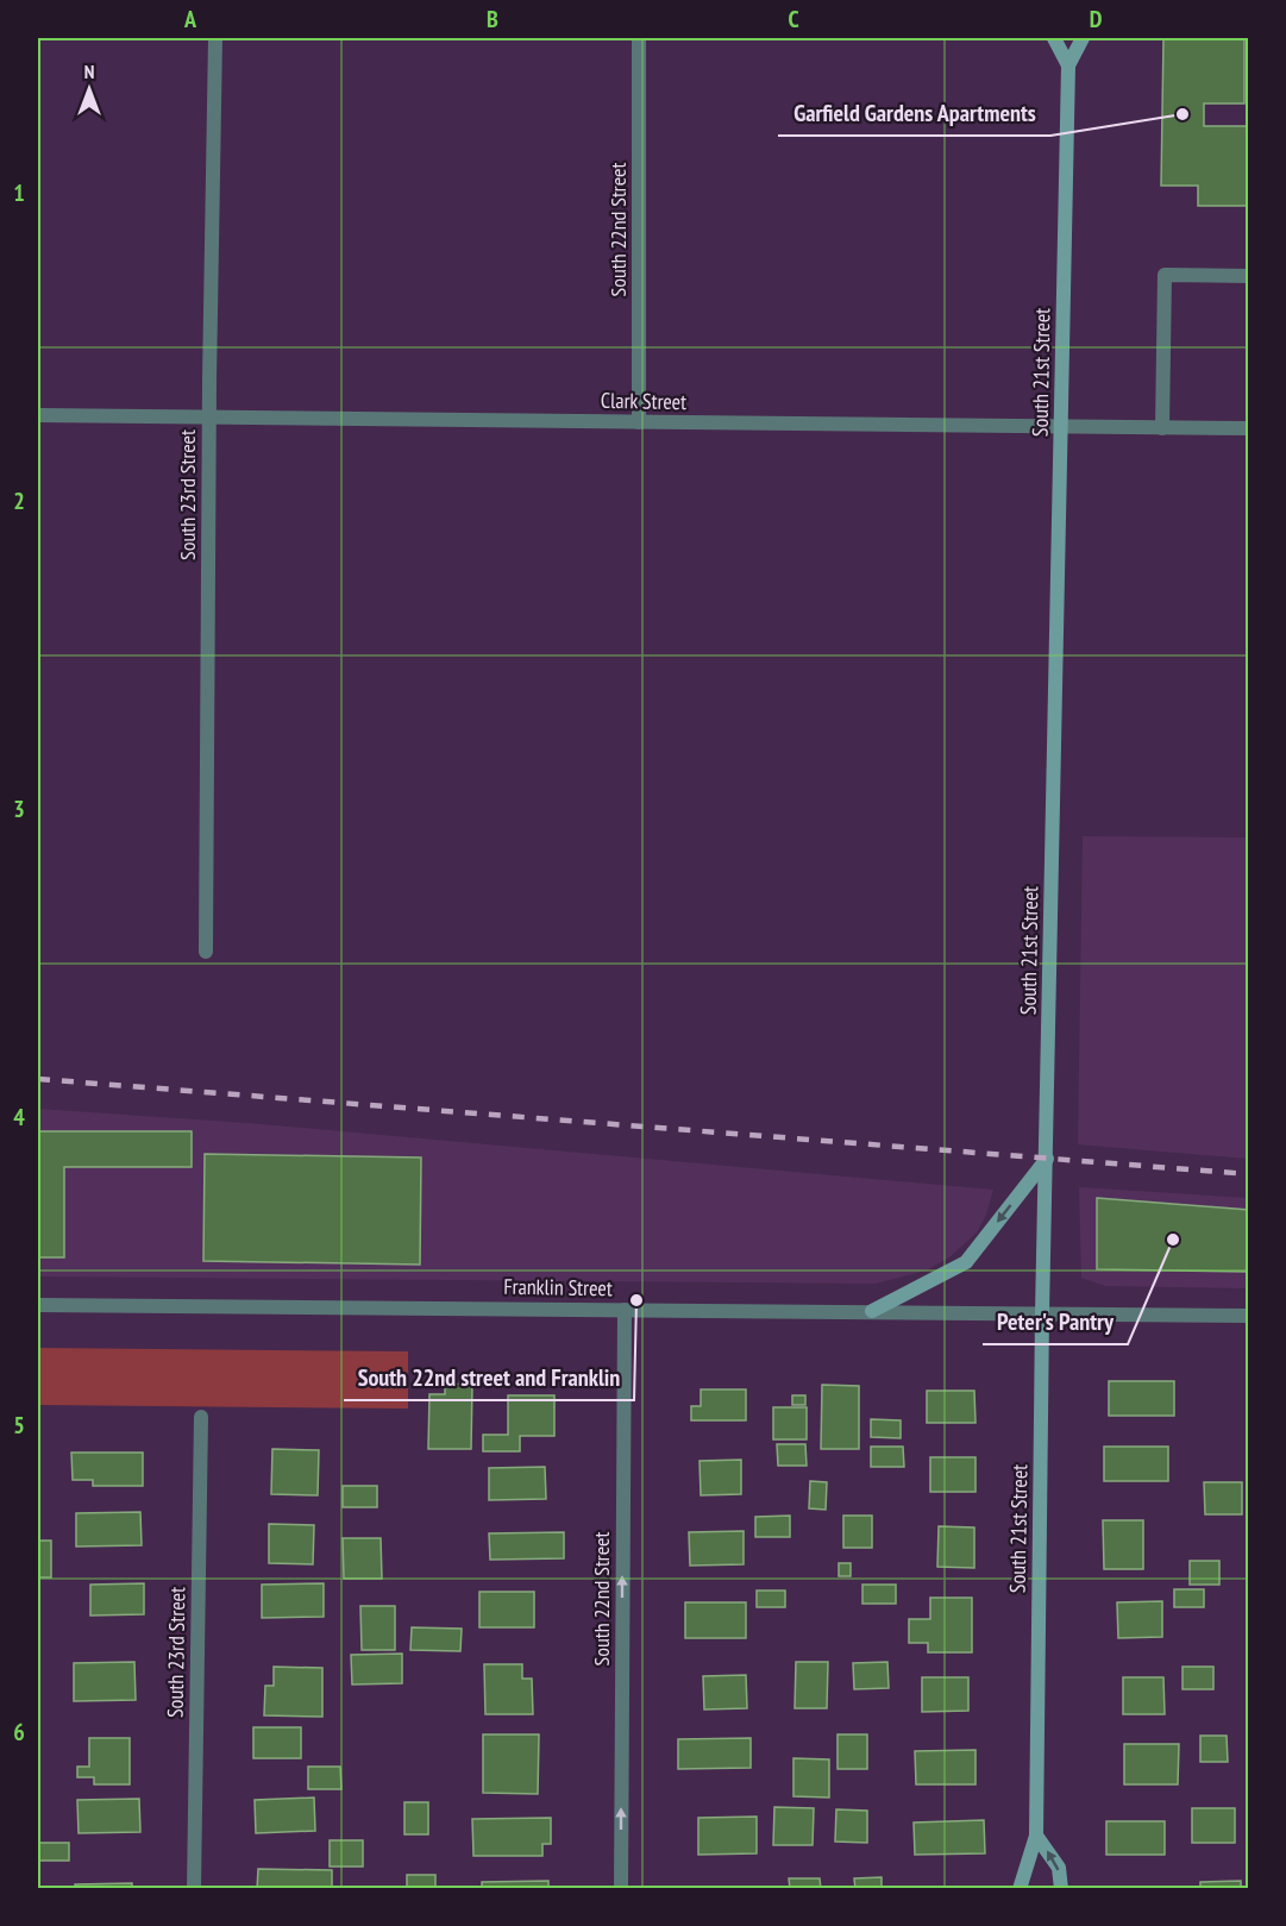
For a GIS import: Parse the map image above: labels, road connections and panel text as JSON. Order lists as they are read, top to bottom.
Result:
{
  "streets": {
    "main road": ["South 21st Street"],
    "street": [
      "South 22nd Street",
      "Clark Street",
      "South 23rd Street",
      "Franklin Street"
    ]
  },
  "crossings": [
    ["South 22nd Street", "Clark Street"],
    ["South 22nd Street", "Franklin Street"],
    ["South 21st Street", "Clark Street"],
    ["South 21st Street", "Franklin Street"],
    ["Clark Street", "South 23rd Street"]
  ],
  "one_way": ["South 22nd Street"],
  "places": ["Garfield Gardens Apartments", "Peter's Pantry", "South 22nd street and Franklin"],
  "north": "top",
  "grid": {
    "columns": [
      "A",
      "B",
      "C",
      "D"
    ],
    "rows": [
      "1",
      "2",
      "3",
      "4",
      "5",
      "6"
    ]
  }
}
